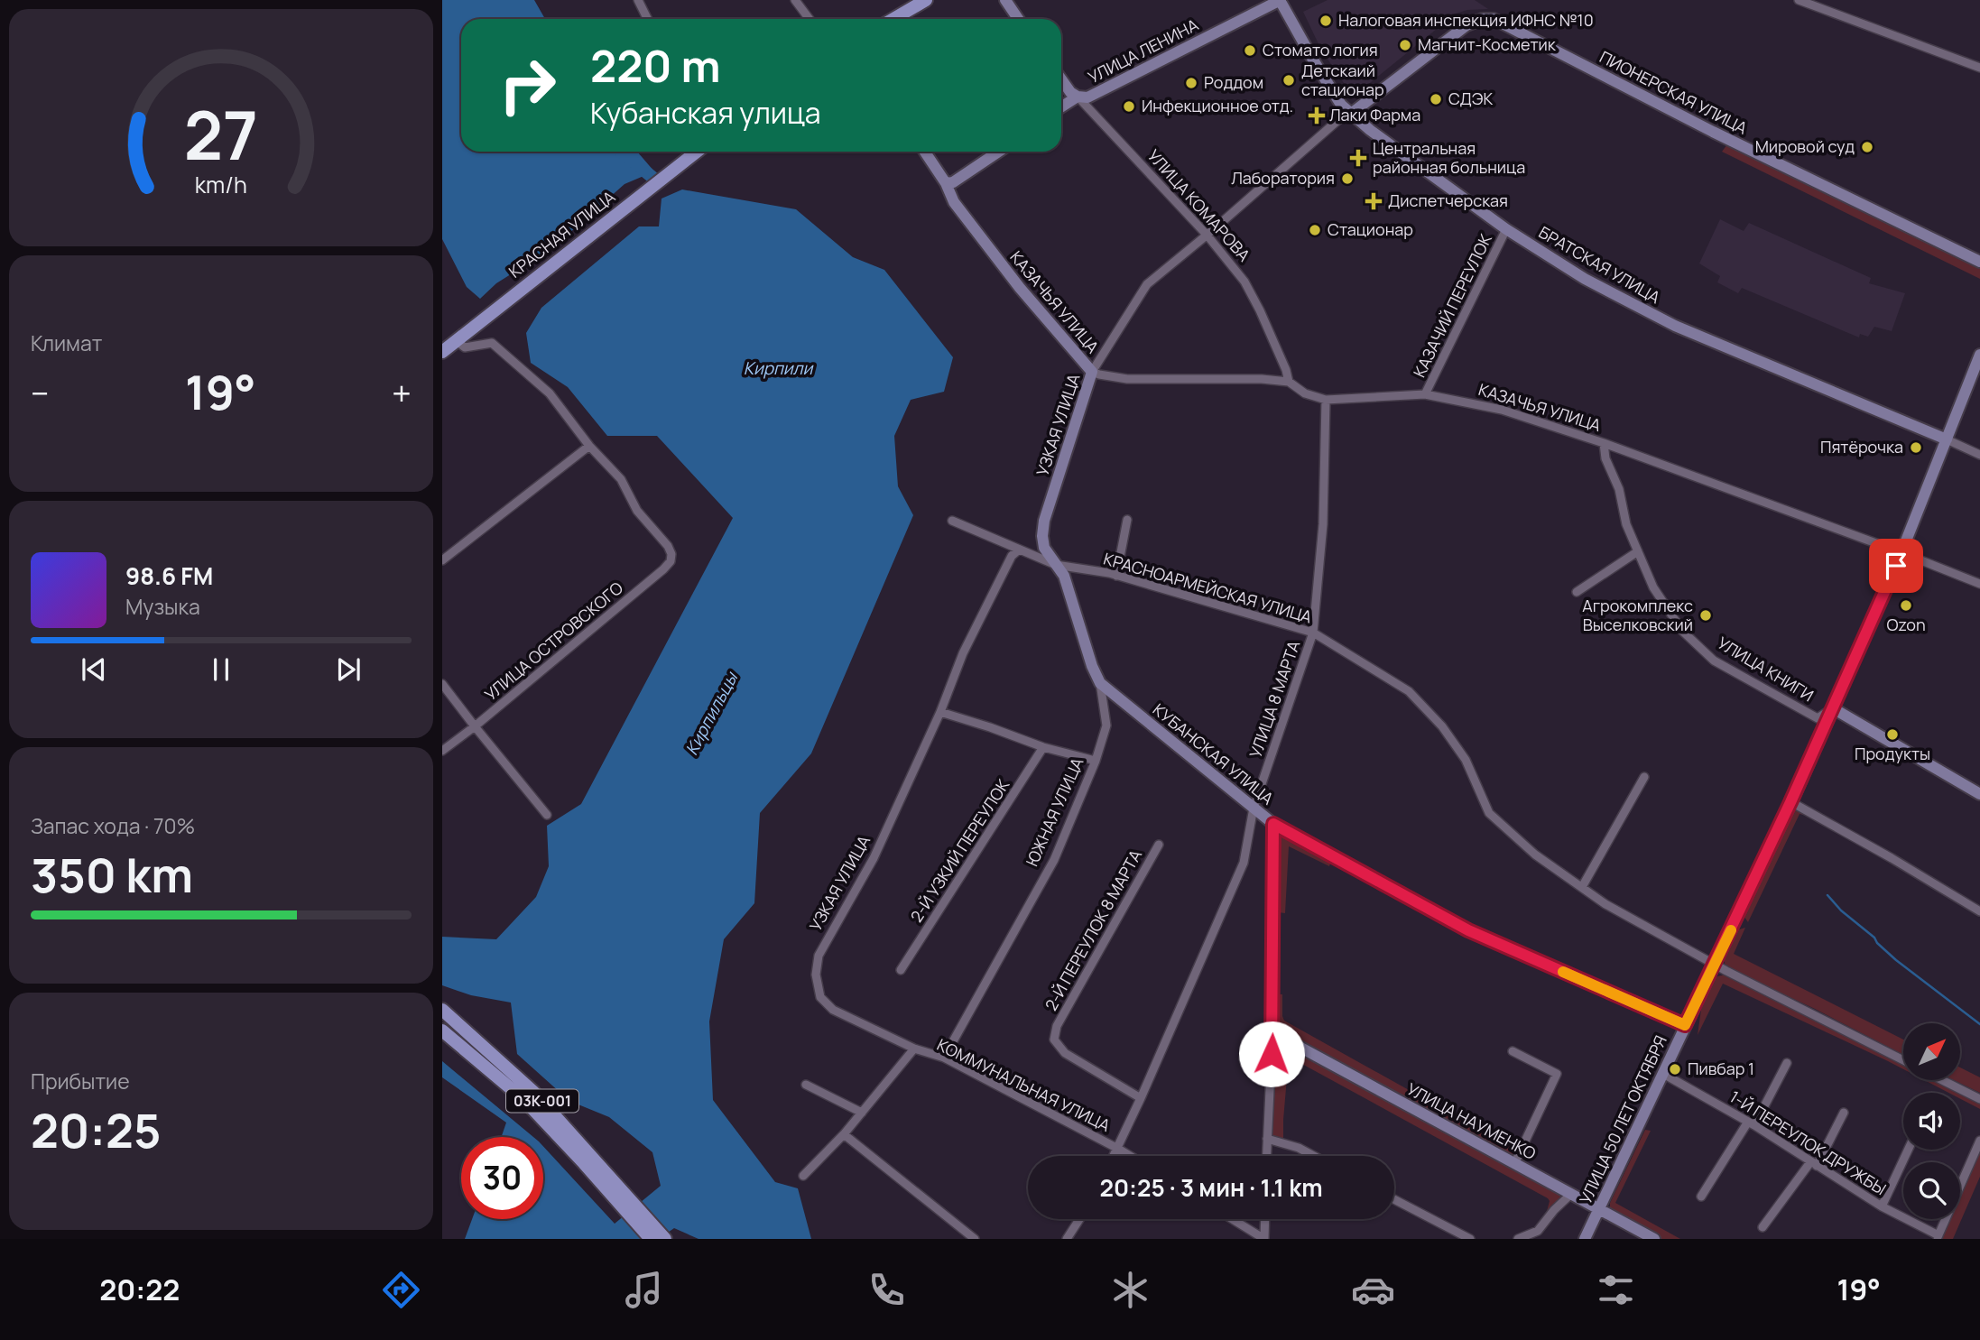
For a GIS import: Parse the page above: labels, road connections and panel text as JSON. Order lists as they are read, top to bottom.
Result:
{
  "streets": {
    "main road": [
      "УЛИЦА ЛЕНИНА",
      "ПИОНЕРСКАЯ УЛИЦА",
      "УЛИЦА КОМАРОВА",
      "КРАСНАЯ УЛИЦА",
      "БРАТСКАЯ УЛИЦА",
      "КАЗАЧЬЯ УЛИЦА",
      "УЗКАЯ УЛИЦА",
      "УЛИЦА КНИГИ",
      "КУБАНСКАЯ УЛИЦА",
      "ЮЖНАЯ УЛИЦА",
      "03К-001",
      "УЛИЦА 50 ЛЕТ ОКТЯБРЯ",
      "УЛИЦА НАУМЕНКО"
    ],
    "street": [
      "КАЗАЧИЙ ПЕРЕУЛОК",
      "КРАСНОАРМЕЙСКАЯ УЛИЦА",
      "УЛИЦА ОСТРОВСКОГО",
      "УЛИЦА 8 МАРТА",
      "2-Й УЗКИЙ ПЕРЕУЛОК",
      "2-Й ПЕРЕУЛОК 8 МАРТА",
      "КОММУНАЛЬНАЯ УЛИЦА",
      "1-Й ПЕРЕУЛОК ДРУЖБЫ"
    ]
  },
  "crossings": [
    ["УЛИЦА ЛЕНИНА", "УЛИЦА КОМАРОВА"],
    ["УЛИЦА ЛЕНИНА", "БРАТСКАЯ УЛИЦА"],
    ["ПИОНЕРСКАЯ УЛИЦА", "УЗКАЯ УЛИЦА"],
    ["УЛИЦА КОМАРОВА", "КАЗАЧЬЯ УЛИЦА"],
    ["УЛИЦА КОМАРОВА", "УЗКАЯ УЛИЦА"],
    ["БРАТСКАЯ УЛИЦА", "КАЗАЧИЙ ПЕРЕУЛОК"],
    ["БРАТСКАЯ УЛИЦА", "УЗКАЯ УЛИЦА"],
    ["БРАТСКАЯ УЛИЦА", "УЛИЦА 50 ЛЕТ ОКТЯБРЯ"],
    ["КАЗАЧЬЯ УЛИЦА", "КАЗАЧИЙ ПЕРЕУЛОК"],
    ["КАЗАЧЬЯ УЛИЦА", "УЗКАЯ УЛИЦА"],
    ["КАЗАЧЬЯ УЛИЦА", "УЛИЦА КНИГИ"],
    ["КАЗАЧЬЯ УЛИЦА", "УЛИЦА 8 МАРТА"],
    ["КАЗАЧЬЯ УЛИЦА", "УЛИЦА 50 ЛЕТ ОКТЯБРЯ"],
    ["УЗКАЯ УЛИЦА", "КРАСНОАРМЕЙСКАЯ УЛИЦА"],
    ["УЗКАЯ УЛИЦА", "ЮЖНАЯ УЛИЦА"],
    ["УЗКАЯ УЛИЦА", "КОММУНАЛЬНАЯ УЛИЦА"],
    ["КРАСНОАРМЕЙСКАЯ УЛИЦА", "УЛИЦА 8 МАРТА"],
    ["КРАСНОАРМЕЙСКАЯ УЛИЦА", "ЮЖНАЯ УЛИЦА"],
    ["КРАСНОАРМЕЙСКАЯ УЛИЦА", "УЛИЦА 50 ЛЕТ ОКТЯБРЯ"],
    ["УЛИЦА КНИГИ", "УЛИЦА 50 ЛЕТ ОКТЯБРЯ"],
    ["УЛИЦА 8 МАРТА", "КУБАНСКАЯ УЛИЦА"],
    ["УЛИЦА 8 МАРТА", "2-Й ПЕРЕУЛОК 8 МАРТА"],
    ["УЛИЦА 8 МАРТА", "КОММУНАЛЬНАЯ УЛИЦА"],
    ["КУБАНСКАЯ УЛИЦА", "ЮЖНАЯ УЛИЦА"],
    ["КУБАНСКАЯ УЛИЦА", "УЛИЦА 50 ЛЕТ ОКТЯБРЯ"],
    ["ЮЖНАЯ УЛИЦА", "КОММУНАЛЬНАЯ УЛИЦА"],
    ["УЛИЦА 50 ЛЕТ ОКТЯБРЯ", "УЛИЦА НАУМЕНКО"],
    ["УЛИЦА 50 ЛЕТ ОКТЯБРЯ", "1-Й ПЕРЕУЛОК ДРУЖБЫ"]
  ],
  "water": ["Кирпили", "Кирпильцы"],
  "places": {
    "other": [
      "Налоговая инспекция ИФНС №10",
      "Магнит-Косметик",
      "Стомато логия",
      "Детскаий стационар",
      "Роддом",
      "СДЭК",
      "Инфекционное отд.",
      "Мировой суд",
      "Лаборатория",
      "Стационар",
      "Пятёрочка",
      "Ozon",
      "Агрокомплекс Выселковский",
      "Продукты",
      "Пивбар 1"
    ],
    "health": ["Лаки Фарма", "Центральная районная больница", "Диспетчерская"]
  },
  "north": "top right",
  "page": {
    "turn": ["220 m", "Кубанская улица"],
    "tile": [
      "Климат",
      ["Запас хода · 70%", "350 km"],
      ["Прибытие", "20:25"]
    ],
    "heat": ["−", "19°", "+"],
    "song": ["98.6 FM", "Музыка"],
    "limit": "30",
    "trip": "20:25 · 3 мин · 1.1 km",
    "tabs": ["20:22", "19°"],
    "gauge": ["27", "km/h"]
  }
}
